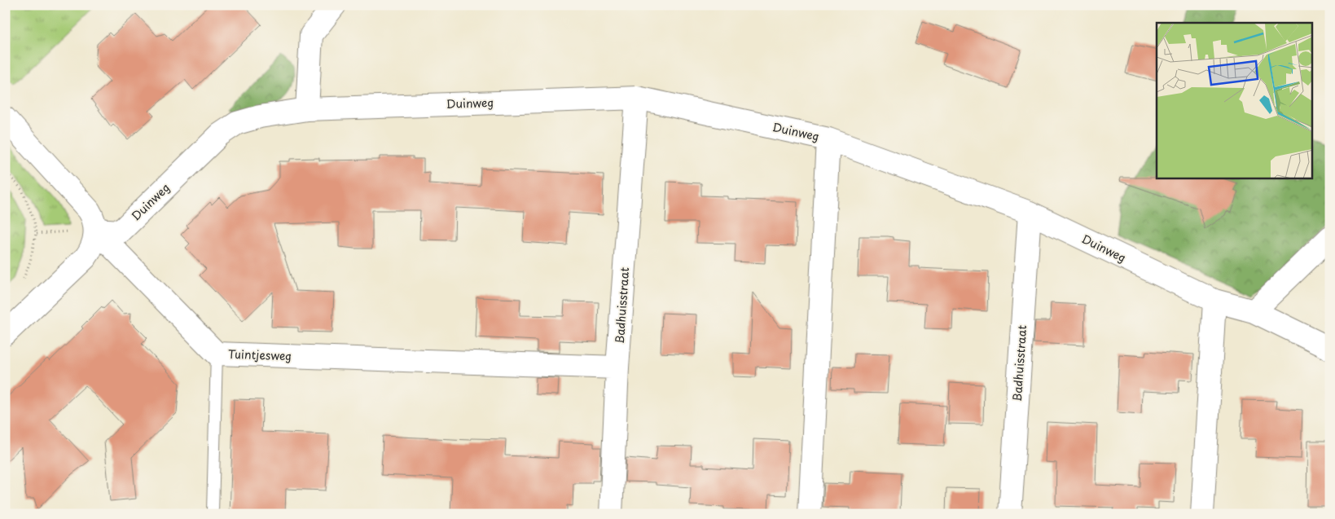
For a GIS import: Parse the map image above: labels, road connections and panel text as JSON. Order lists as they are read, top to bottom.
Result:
{
  "streets": {
    "street": ["Duinweg", "Badhuisstraat", "Tuintjesweg"]
  },
  "crossings": [
    ["Duinweg", "Badhuisstraat"],
    ["Duinweg", "Tuintjesweg"],
    ["Badhuisstraat", "Tuintjesweg"]
  ]
}
